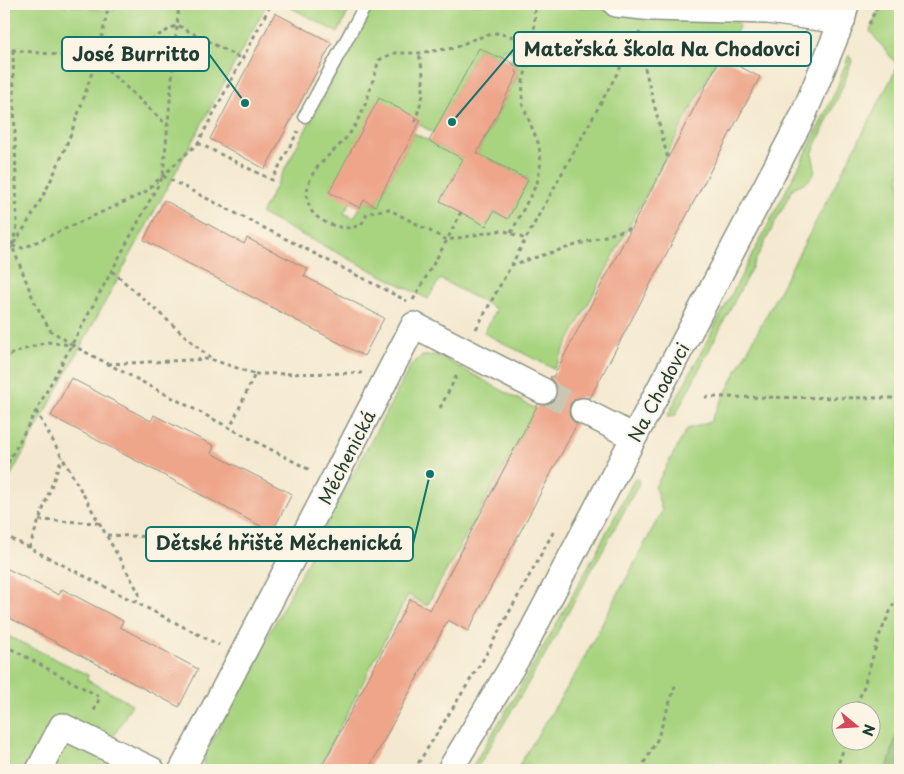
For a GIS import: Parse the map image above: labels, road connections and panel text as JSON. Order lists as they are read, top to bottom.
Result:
{
  "streets": {
    "street": ["Na Chodovci", "Měchenická"]
  },
  "places": ["José Burritto", "Mateřská škola Na Chodovci", "Dětské hřiště Měchenická"],
  "north": "right"
}
